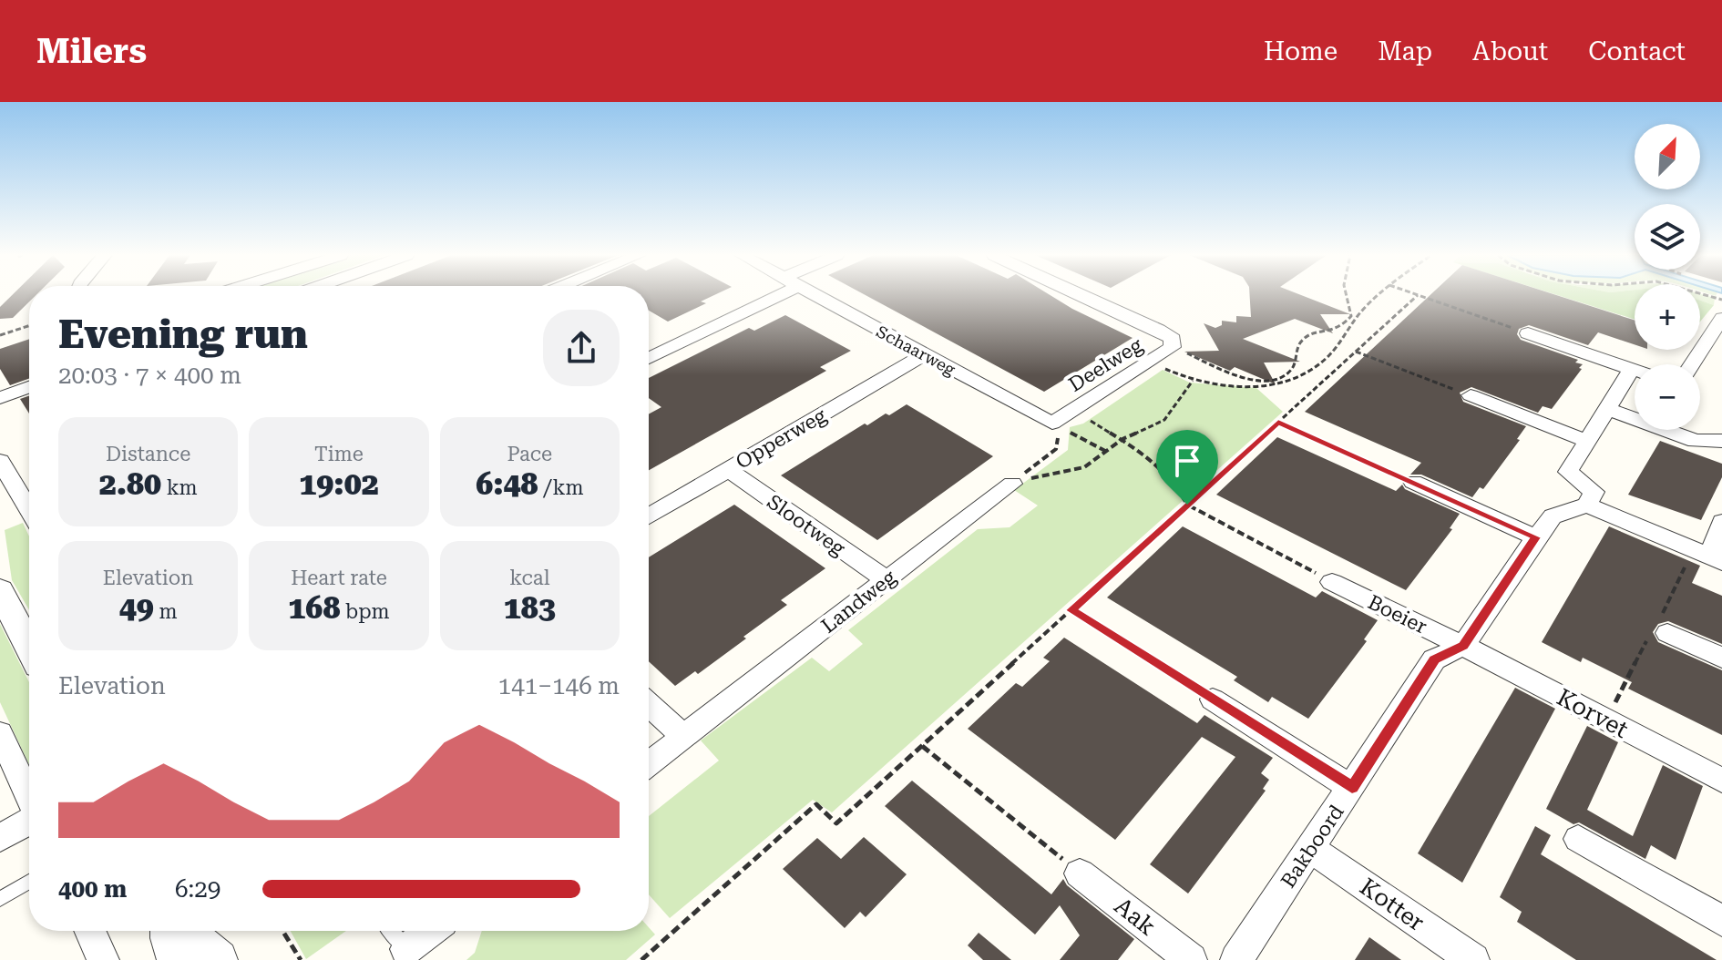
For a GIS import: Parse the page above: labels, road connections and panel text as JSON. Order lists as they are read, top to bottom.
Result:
{
  "streets": {
    "street": [
      "Schaarweg",
      "Deelweg",
      "Opperweg",
      "Slootweg",
      "Landweg",
      "Boeier",
      "Korvet",
      "Bakboord",
      "Kotter",
      "Aak"
    ]
  },
  "crossings": [
    ["Schaarweg", "Deelweg"],
    ["Schaarweg", "Opperweg"],
    ["Opperweg", "Slootweg"],
    ["Slootweg", "Landweg"],
    ["Boeier", "Korvet"],
    ["Boeier", "Bakboord"],
    ["Korvet", "Bakboord"],
    ["Bakboord", "Kotter"]
  ],
  "north": "top right",
  "page": {
    "header": "Milers",
    "nav": [
      "Home",
      "Map",
      "About",
      "Contact"
    ],
    "map_buttons": ["+", "−"],
    "heading": ["Evening run", "20:03 · 7 × 400 m"],
    "stats": [
      ["Distance", "2.80 km"],
      ["Time", "19:02"],
      ["Pace", "6:48 /km"],
      ["Elevation", "49 m"],
      ["Heart rate", "168 bpm"],
      ["kcal", "183"]
    ],
    "chart": ["Elevation", "141–146 m"],
    "list": [
      {
        "name": "400 m",
        "note": "6:29"
      }
    ]
  }
}
